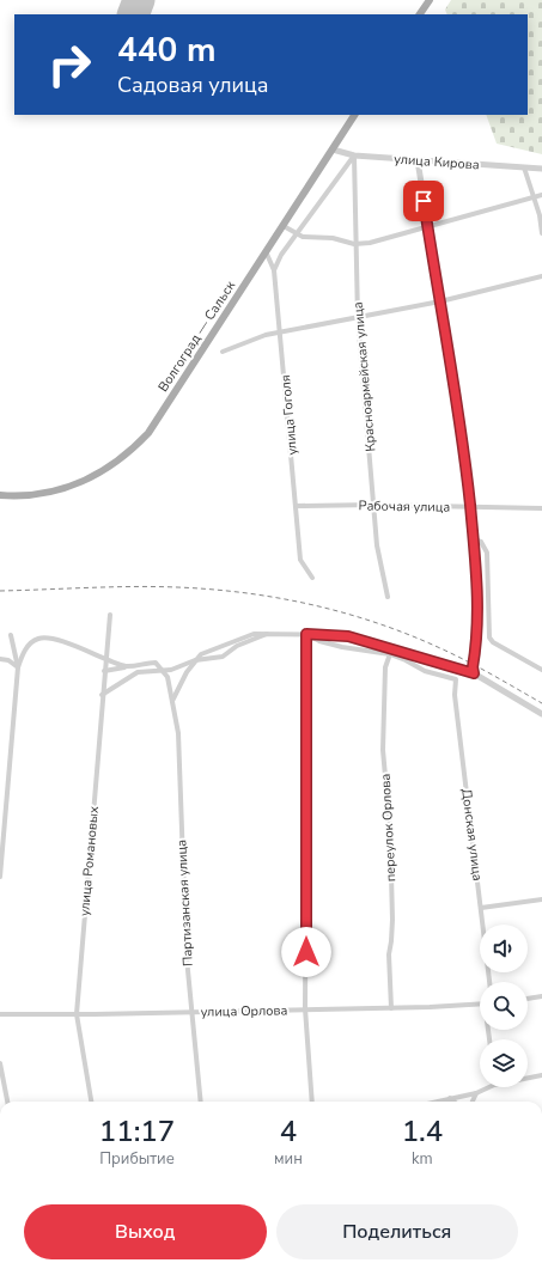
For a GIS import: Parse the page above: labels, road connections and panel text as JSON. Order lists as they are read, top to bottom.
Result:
{
  "streets": {
    "main road": ["Волгоград — Сальск"],
    "street": [
      "улица Кирова",
      "Красноармейская улица",
      "улица Гоголя",
      "Рабочая улица",
      "переулок Орлова",
      "Донская улица",
      "улица Романовых",
      "Партизанская улица",
      "улица Орлова"
    ]
  },
  "crossings": [
    ["улица Кирова", "Волгоград — Сальск"],
    ["улица Кирова", "Красноармейская улица"],
    ["Волгоград — Сальск", "улица Гоголя"],
    ["Красноармейская улица", "Рабочая улица"],
    ["улица Гоголя", "Рабочая улица"],
    ["переулок Орлова", "Донская улица"],
    ["переулок Орлова", "улица Орлова"],
    ["улица Романовых", "улица Орлова"],
    ["Партизанская улица", "улица Орлова"]
  ],
  "page": {
    "turn": ["440 m", "Садовая улица"],
    "eta": [
      "11:17",
      "Прибытие",
      "4",
      "мин",
      "1.4",
      "km"
    ],
    "buttons": ["Выход", "Поделиться"]
  }
}
